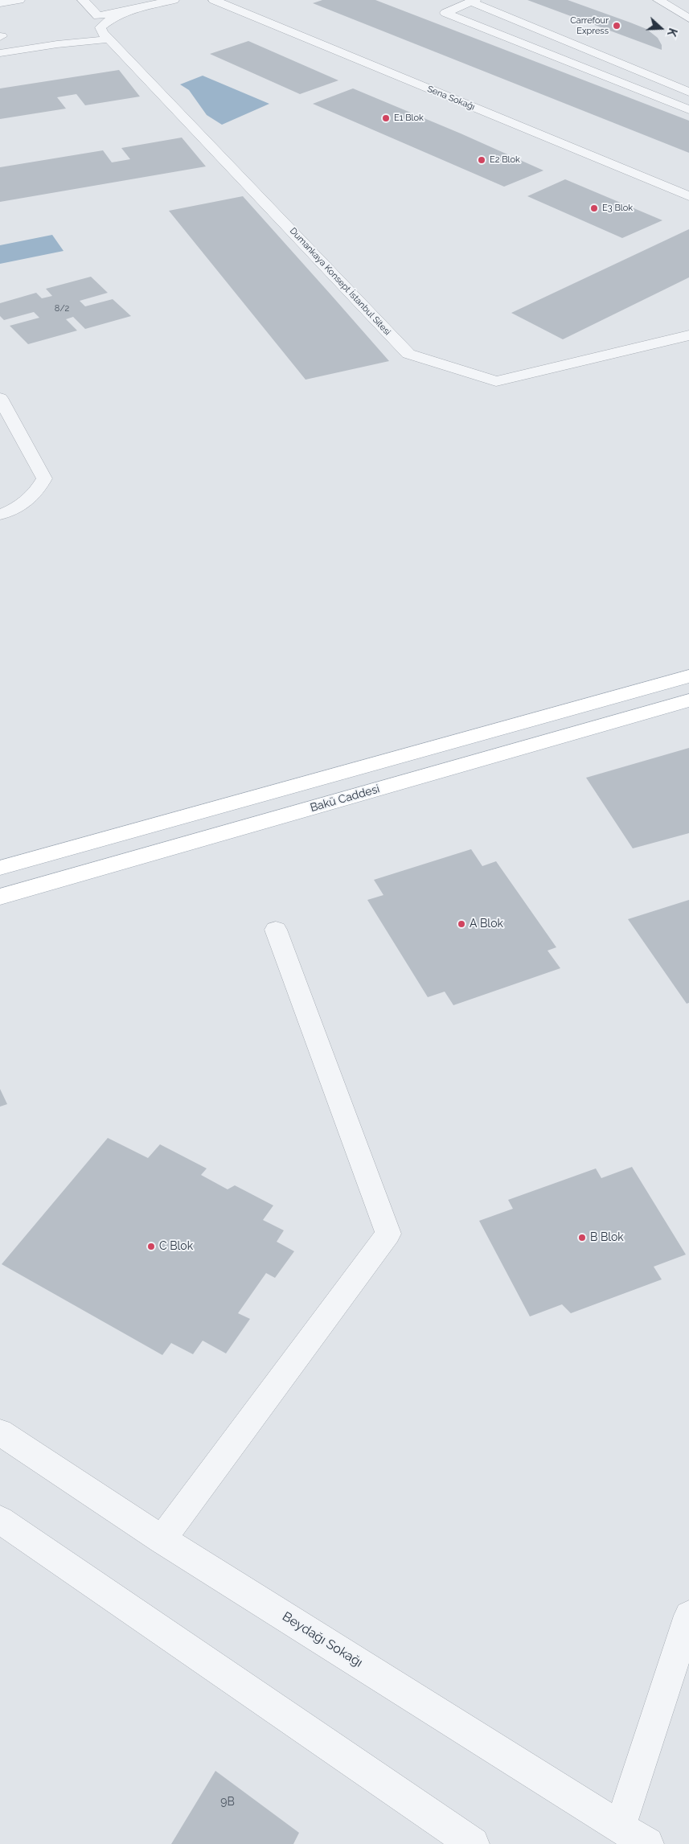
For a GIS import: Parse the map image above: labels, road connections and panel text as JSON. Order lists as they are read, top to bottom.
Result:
{
  "streets": {
    "main road": ["Bakü Caddesi"],
    "street": ["Sena Sokağı", "Dumankaya Konsept İstanbul Sitesi", "Beydağı Sokağı"]
  },
  "places": [
    "Carrefour Express",
    "E1 Blok",
    "E2 Blok",
    "E3 Blok",
    "A Blok",
    "B Blok",
    "C Blok"
  ],
  "house_numbers": ["8/2", "9B"],
  "north": "right"
}
